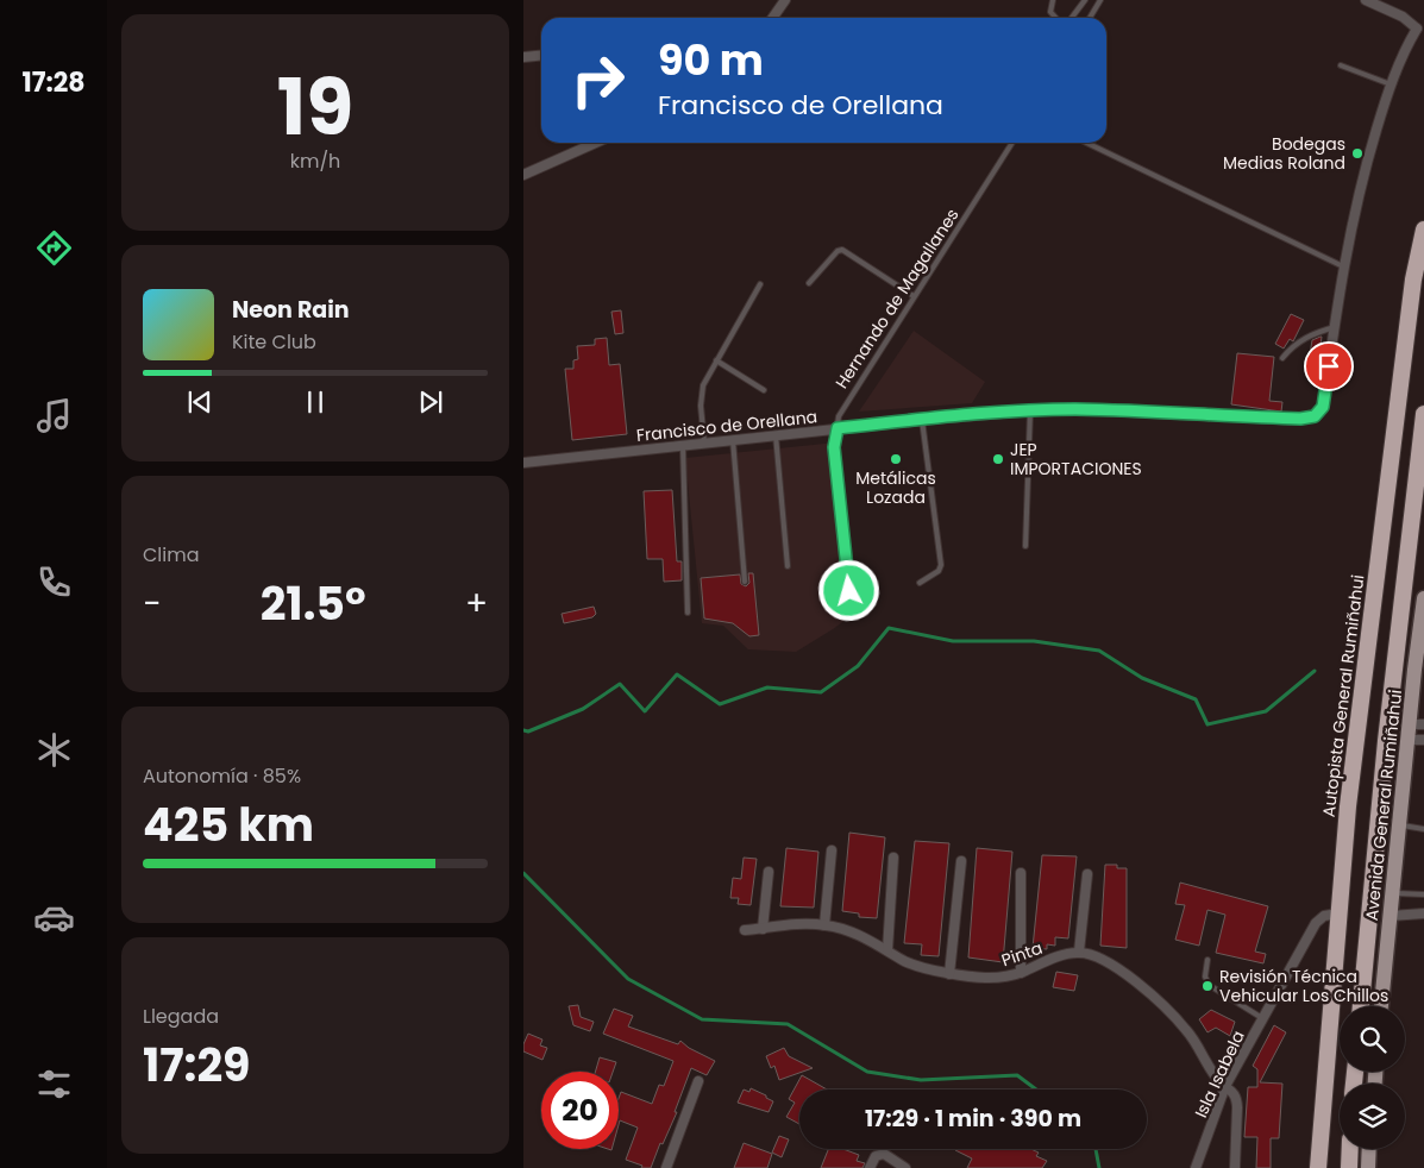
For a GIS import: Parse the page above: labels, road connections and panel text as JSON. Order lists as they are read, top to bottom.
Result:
{
  "streets": {
    "highway": ["Autopista General Rumiñahui"],
    "main road": ["Avenida General Rumiñahui"],
    "street": ["Francisco de Orellana", "Pinta", "Isla Isabela"],
    "lane": ["Hernando de Magallanes"]
  },
  "crossings": [
    ["Hernando de Magallanes", "Francisco de Orellana"],
    ["Autopista General Rumiñahui", "Isla Isabela"]
  ],
  "places": [
    "Bodegas Medias Roland",
    "Metálicas Lozada",
    "JEP IMPORTACIONES",
    "Revisión Técnica Vehicular Los Chillos"
  ],
  "page": {
    "tabs": "17:28",
    "tile": [
      ["19", "km/h"],
      "Clima",
      ["Autonomía · 85%", "425 km"],
      ["Llegada", "17:29"]
    ],
    "turn": ["90 m", "Francisco de Orellana"],
    "song": ["Neon Rain", "Kite Club"],
    "heat": ["−", "21.5°", "+"],
    "limit": "20",
    "trip": "17:29 · 1 min · 390 m"
  }
}
